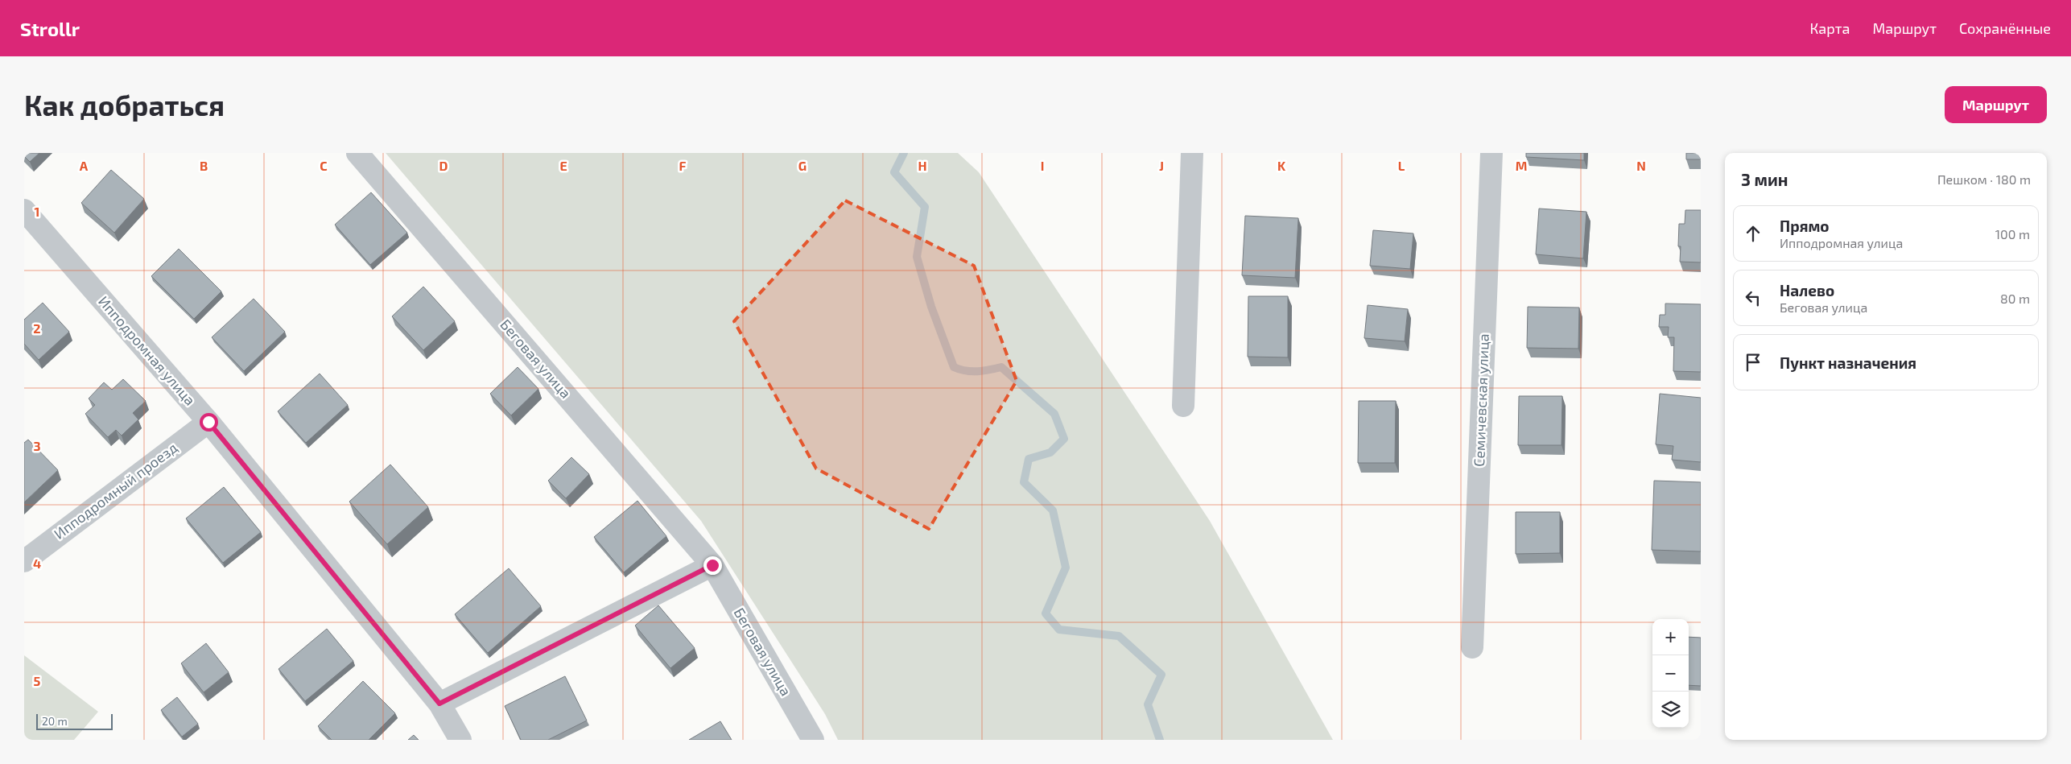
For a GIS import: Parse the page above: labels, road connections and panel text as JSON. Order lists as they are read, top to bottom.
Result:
{
  "streets": {
    "street": [
      "Ипподромная улица",
      "Беговая улица",
      "Семичевская улица",
      "Ипподромный проезд"
    ]
  },
  "crossings": [
    ["Ипподромная улица", "Ипподромный проезд"]
  ],
  "scale_bar": "20 m",
  "page": {
    "header": "Strollr",
    "nav": ["Карта", "Маршрут", "Сохранённые"],
    "buttons": "Маршрут",
    "title": "Как добраться",
    "heading": ["3 мин", "Пешком · 180 m"],
    "list": [
      ["Прямо", "Ипподромная улица", "100 m"],
      ["Налево", "Беговая улица", "80 m"],
      "Пункт назначения"
    ],
    "map_buttons": ["+", "−"],
    "scale": "20 m"
  },
  "grid": {
    "columns": [
      "A",
      "B",
      "C",
      "D",
      "E",
      "F",
      "G",
      "H",
      "I",
      "J",
      "K",
      "L",
      "M",
      "N"
    ],
    "rows": [
      "1",
      "2",
      "3",
      "4",
      "5"
    ]
  }
}
